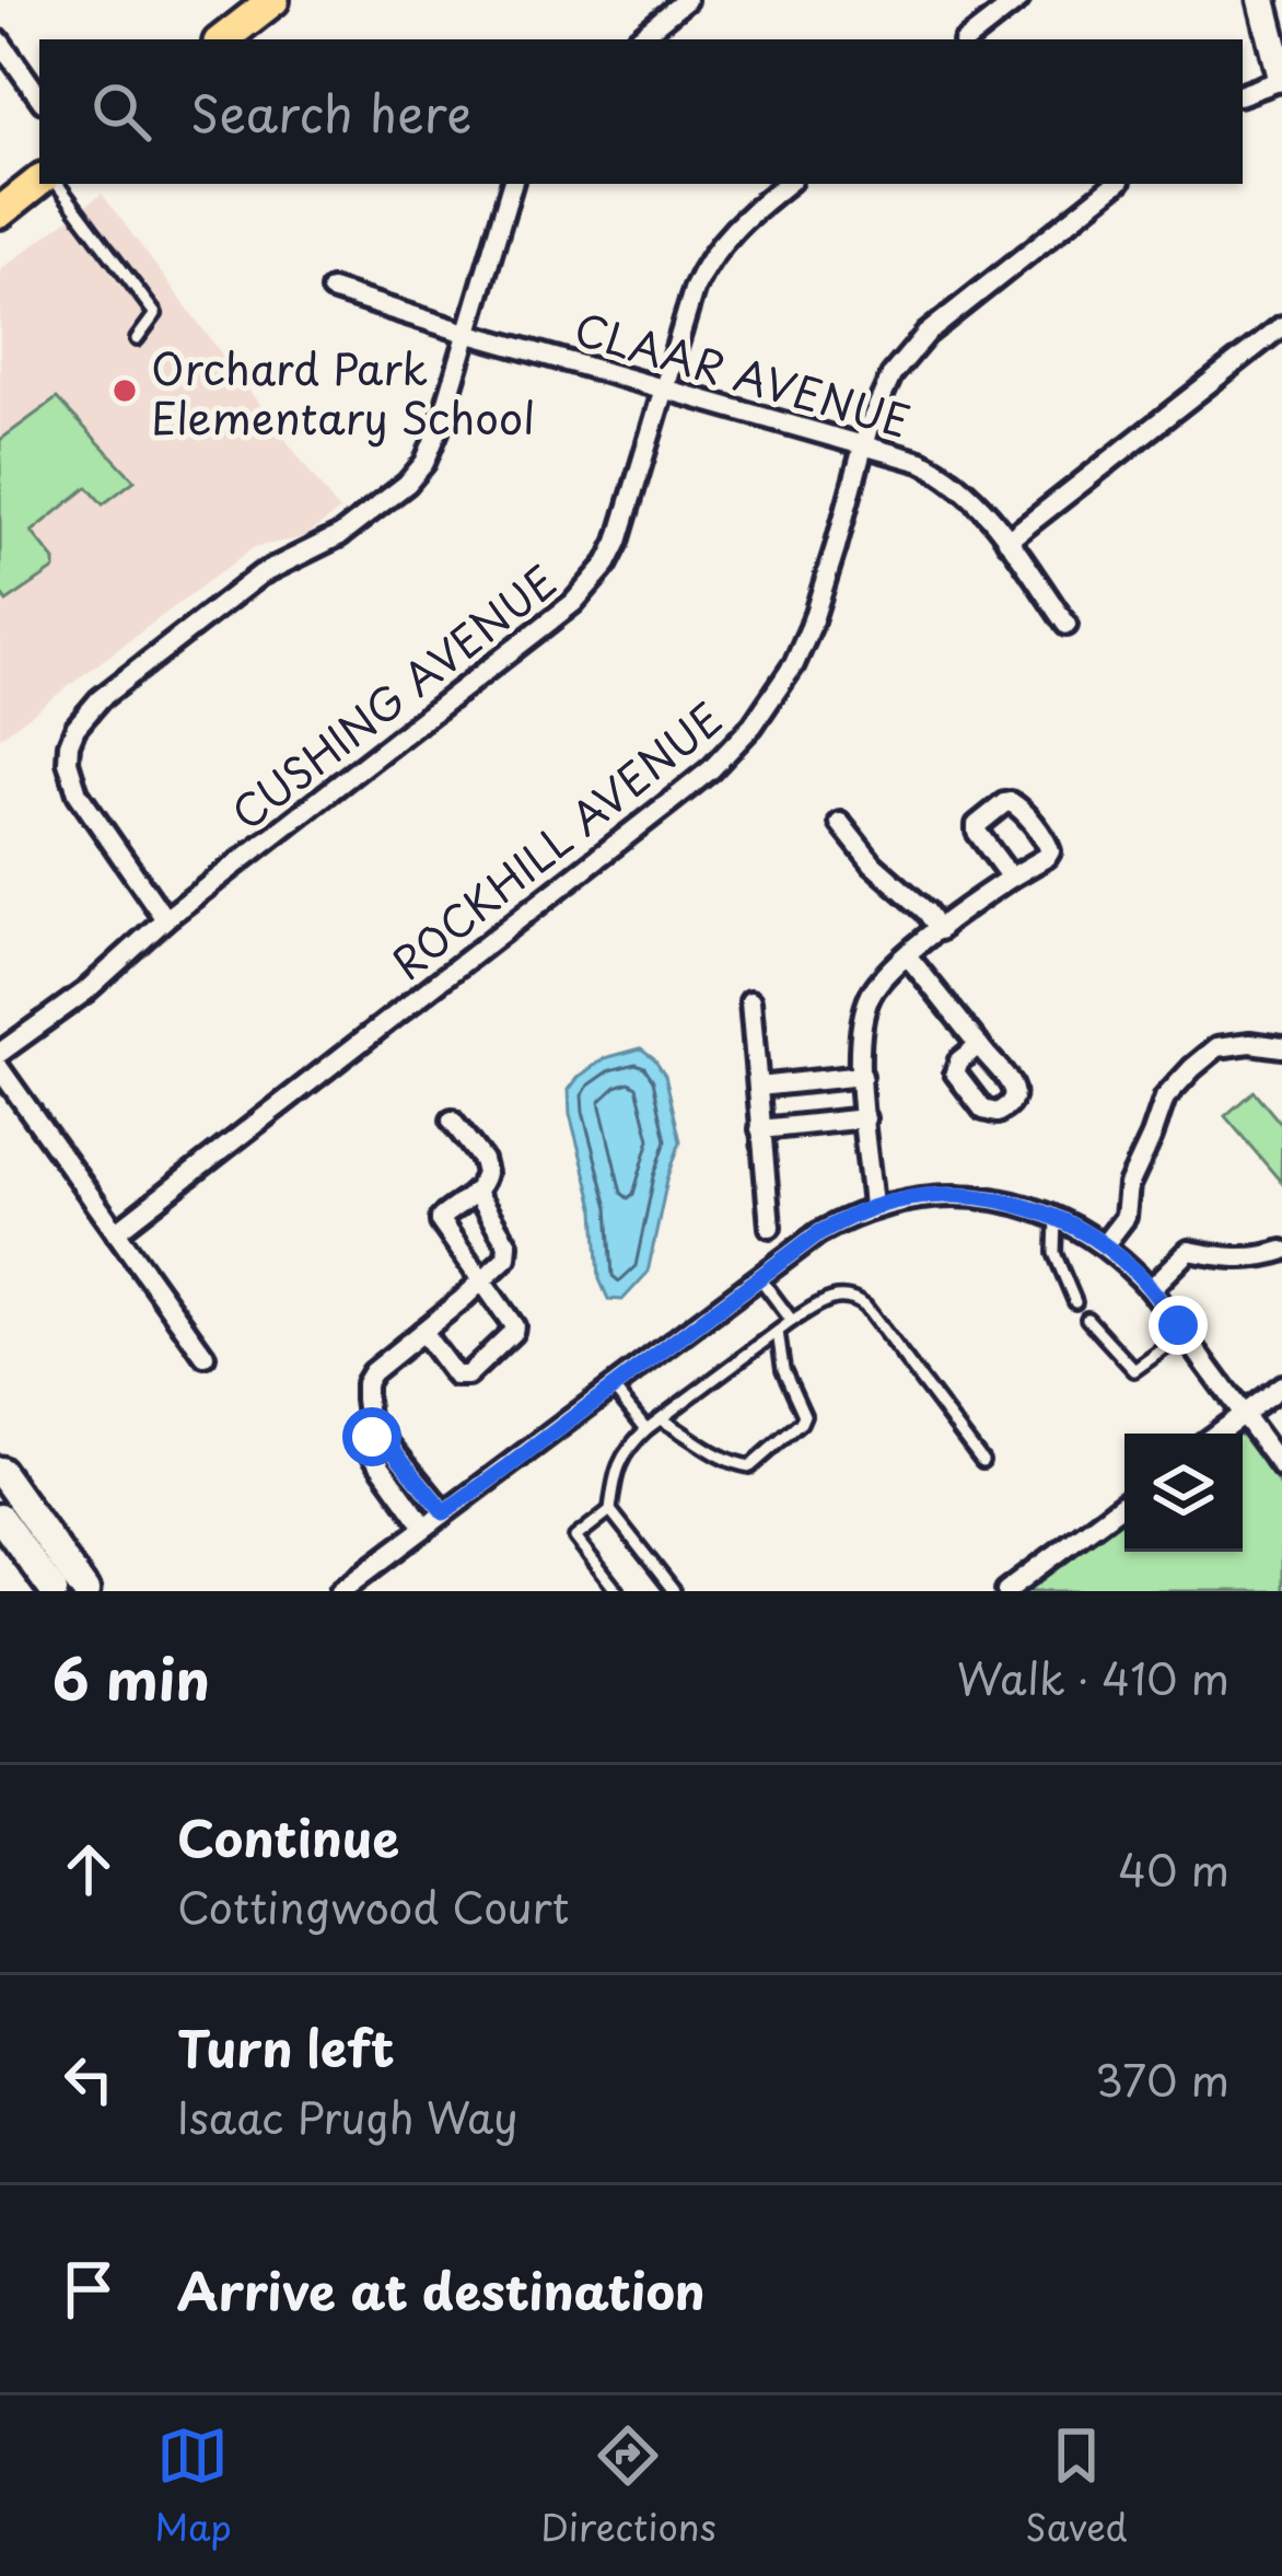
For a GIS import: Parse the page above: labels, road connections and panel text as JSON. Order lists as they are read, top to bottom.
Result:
{
  "streets": {
    "street": ["CLAAR AVENUE", "CUSHING AVENUE", "ROCKHILL AVENUE"]
  },
  "crossings": [
    ["CLAAR AVENUE", "CUSHING AVENUE"],
    ["CLAAR AVENUE", "ROCKHILL AVENUE"]
  ],
  "places": ["Orchard Park Elementary School"],
  "page": {
    "search": "Search here",
    "heading": ["6 min", "Walk · 410 m"],
    "list": [
      ["Continue", "Cottingwood Court", "40 m"],
      ["Turn left", "Isaac Prugh Way", "370 m"],
      "Arrive at destination"
    ],
    "nav": ["Map", "Directions", "Saved"]
  }
}
